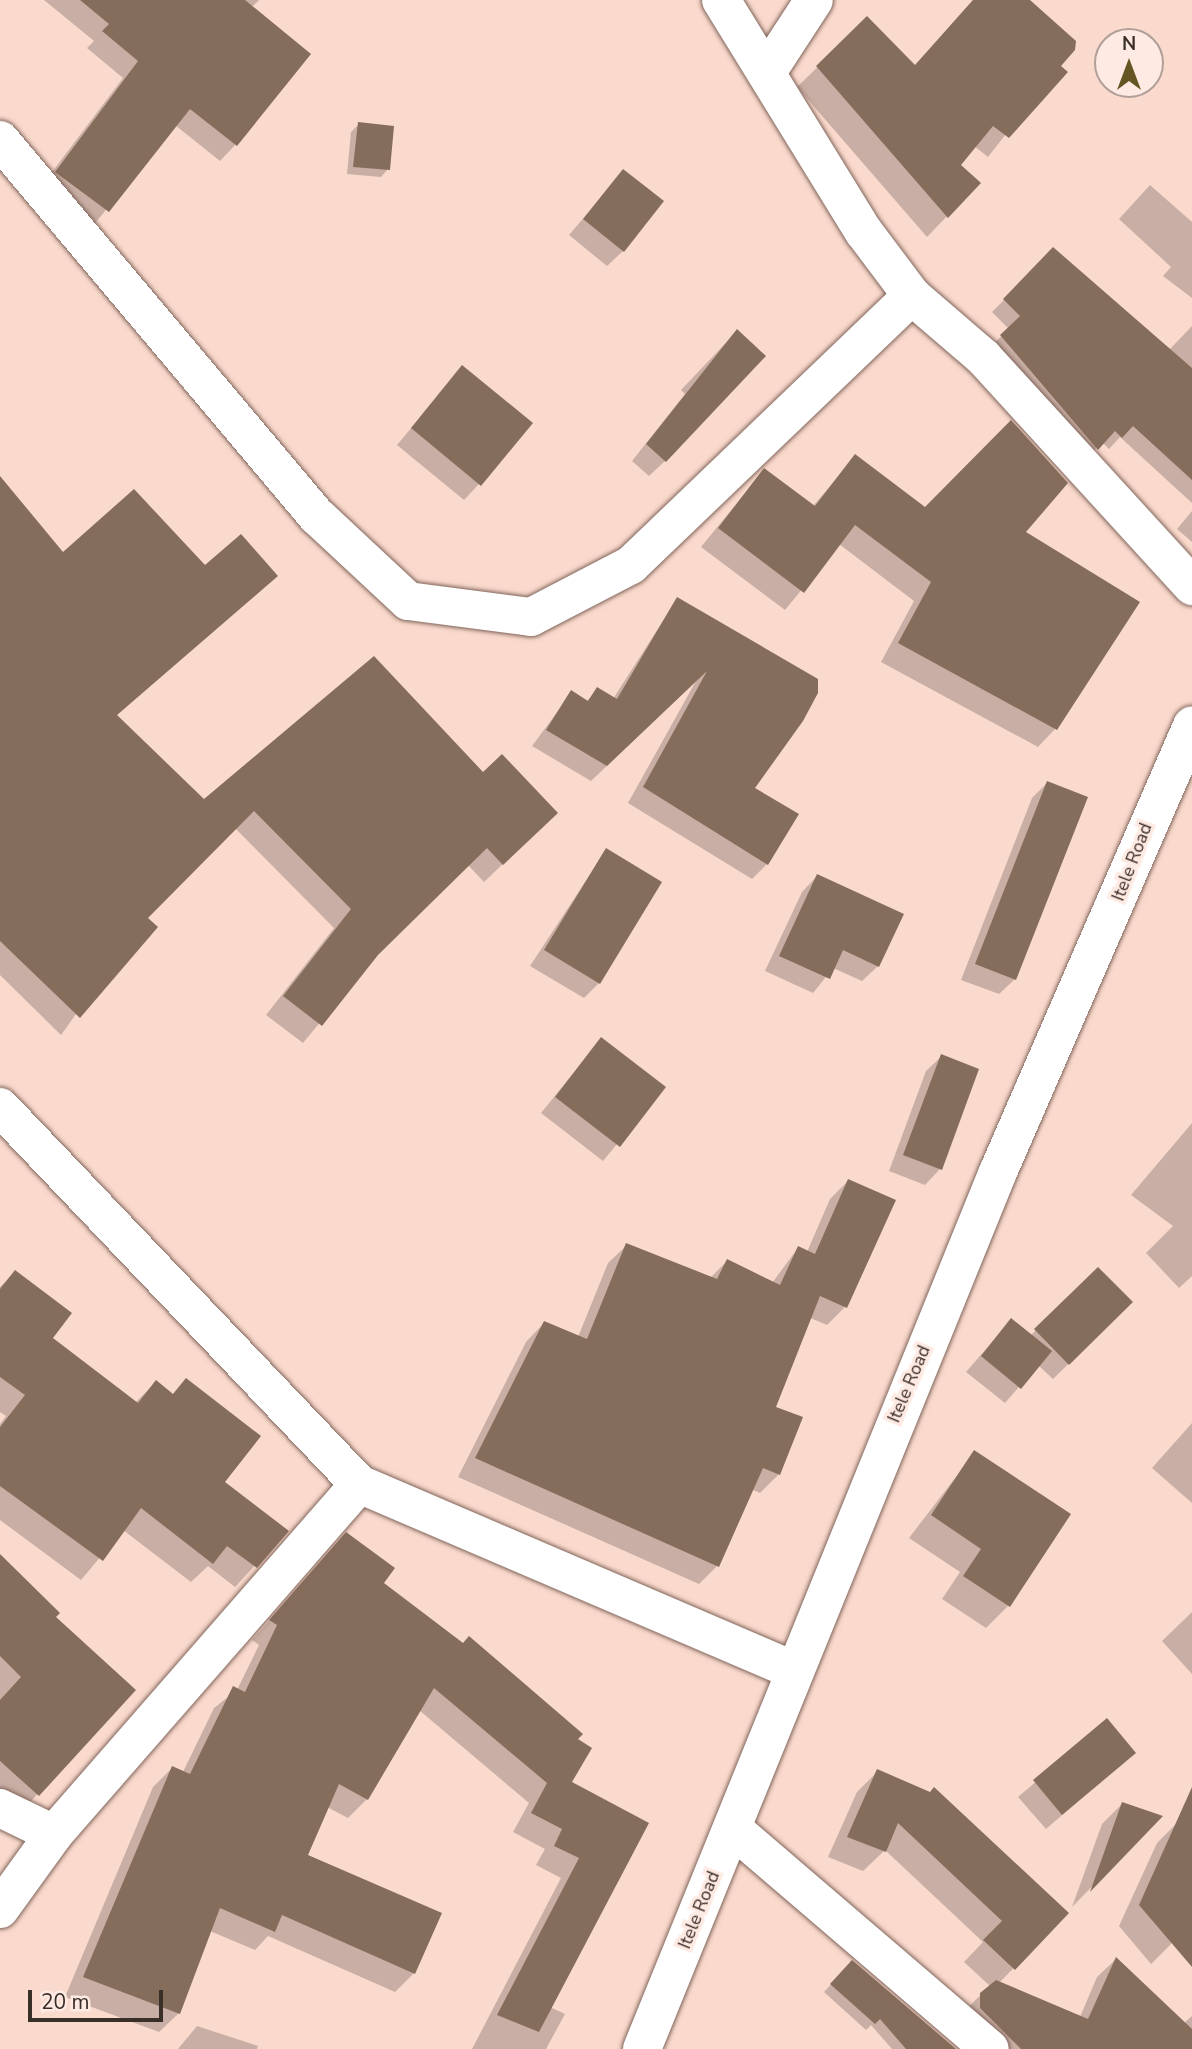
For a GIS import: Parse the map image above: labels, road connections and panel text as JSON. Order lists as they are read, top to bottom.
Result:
{
  "streets": {
    "street": ["Itele Road"]
  },
  "scale_bar": "20 m",
  "north": "top"
}
